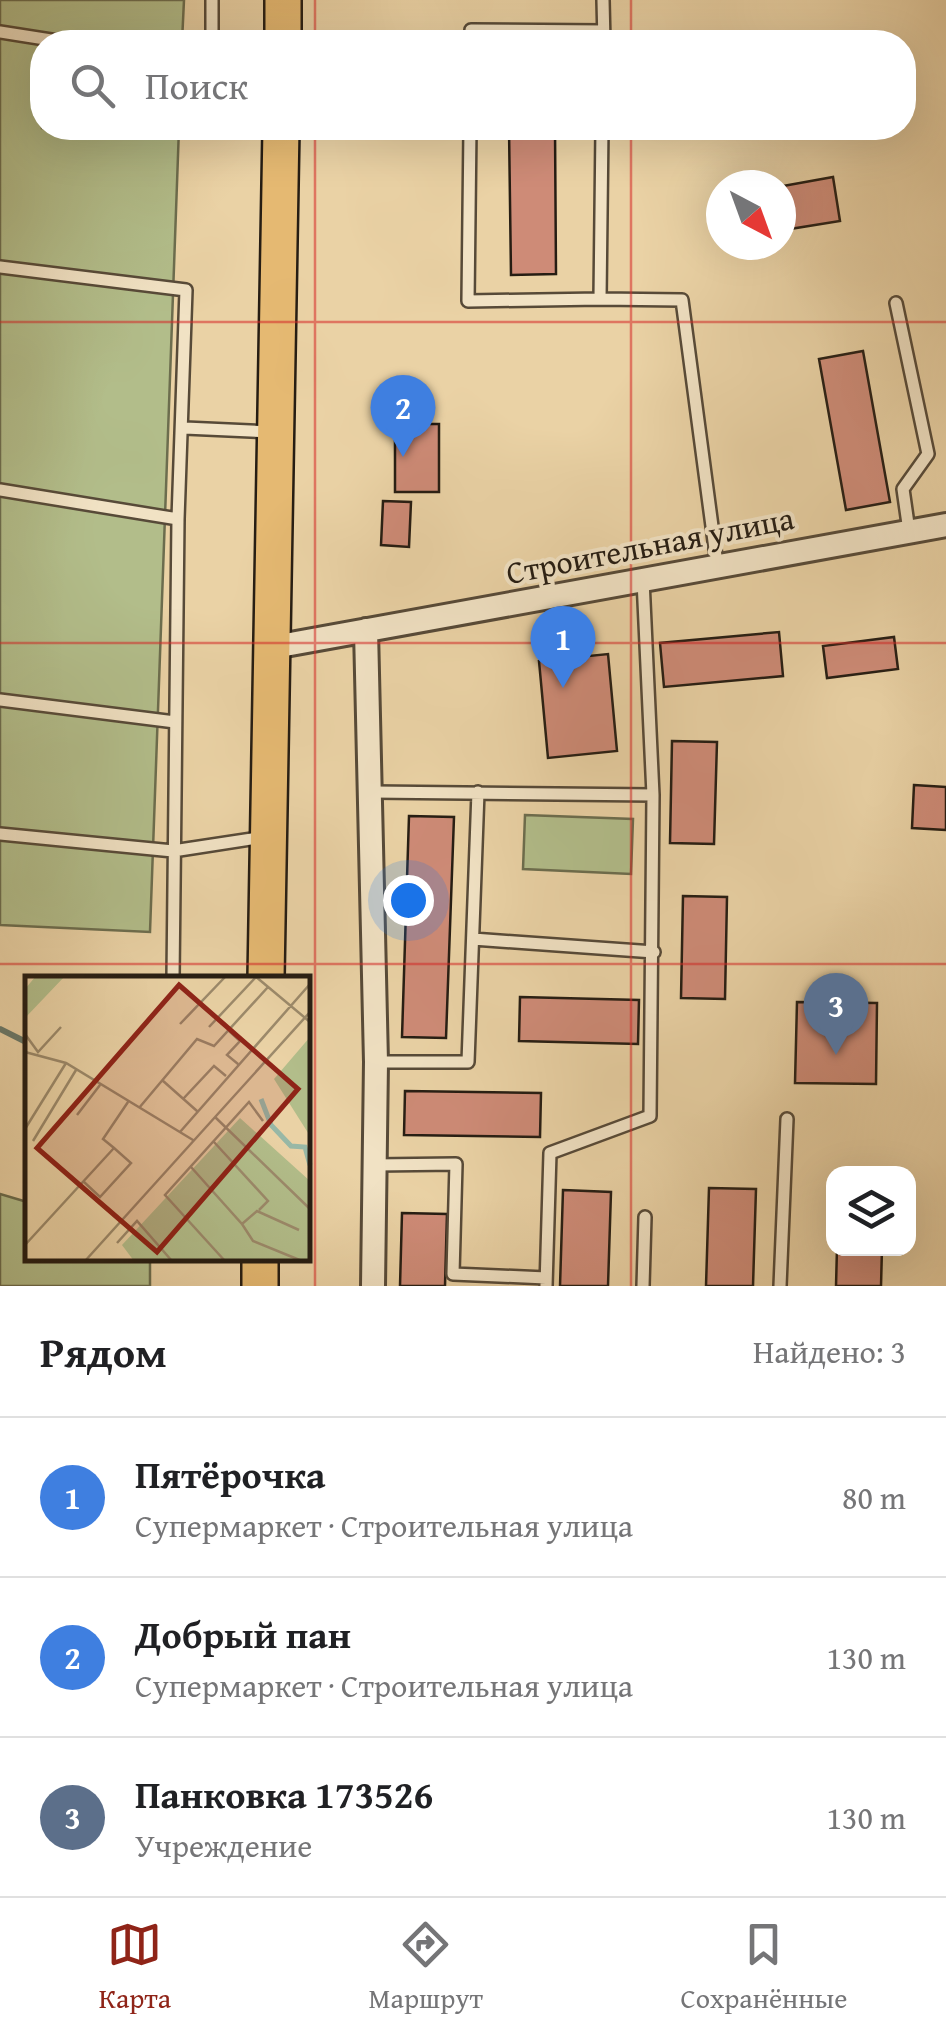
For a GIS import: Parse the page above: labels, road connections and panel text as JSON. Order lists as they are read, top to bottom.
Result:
{
  "streets": {
    "street": ["Строительная улица"]
  },
  "north": "bottom right",
  "page": {
    "search": "Поиск",
    "pins": ["2", "1", "3"],
    "heading": ["Рядом", "Найдено: 3"],
    "list": [
      {
        "mark": "1",
        "name": "Пятёрочка",
        "note": "Супермаркет · Строительная улица",
        "value": "80 m"
      },
      {
        "mark": "2",
        "name": "Добрый пан",
        "note": "Супермаркет · Строительная улица",
        "value": "130 m"
      },
      {
        "mark": "3",
        "name": "Панковка 173526",
        "note": "Учреждение",
        "value": "130 m"
      }
    ],
    "nav": ["Карта", "Маршрут", "Сохранённые"]
  }
}
